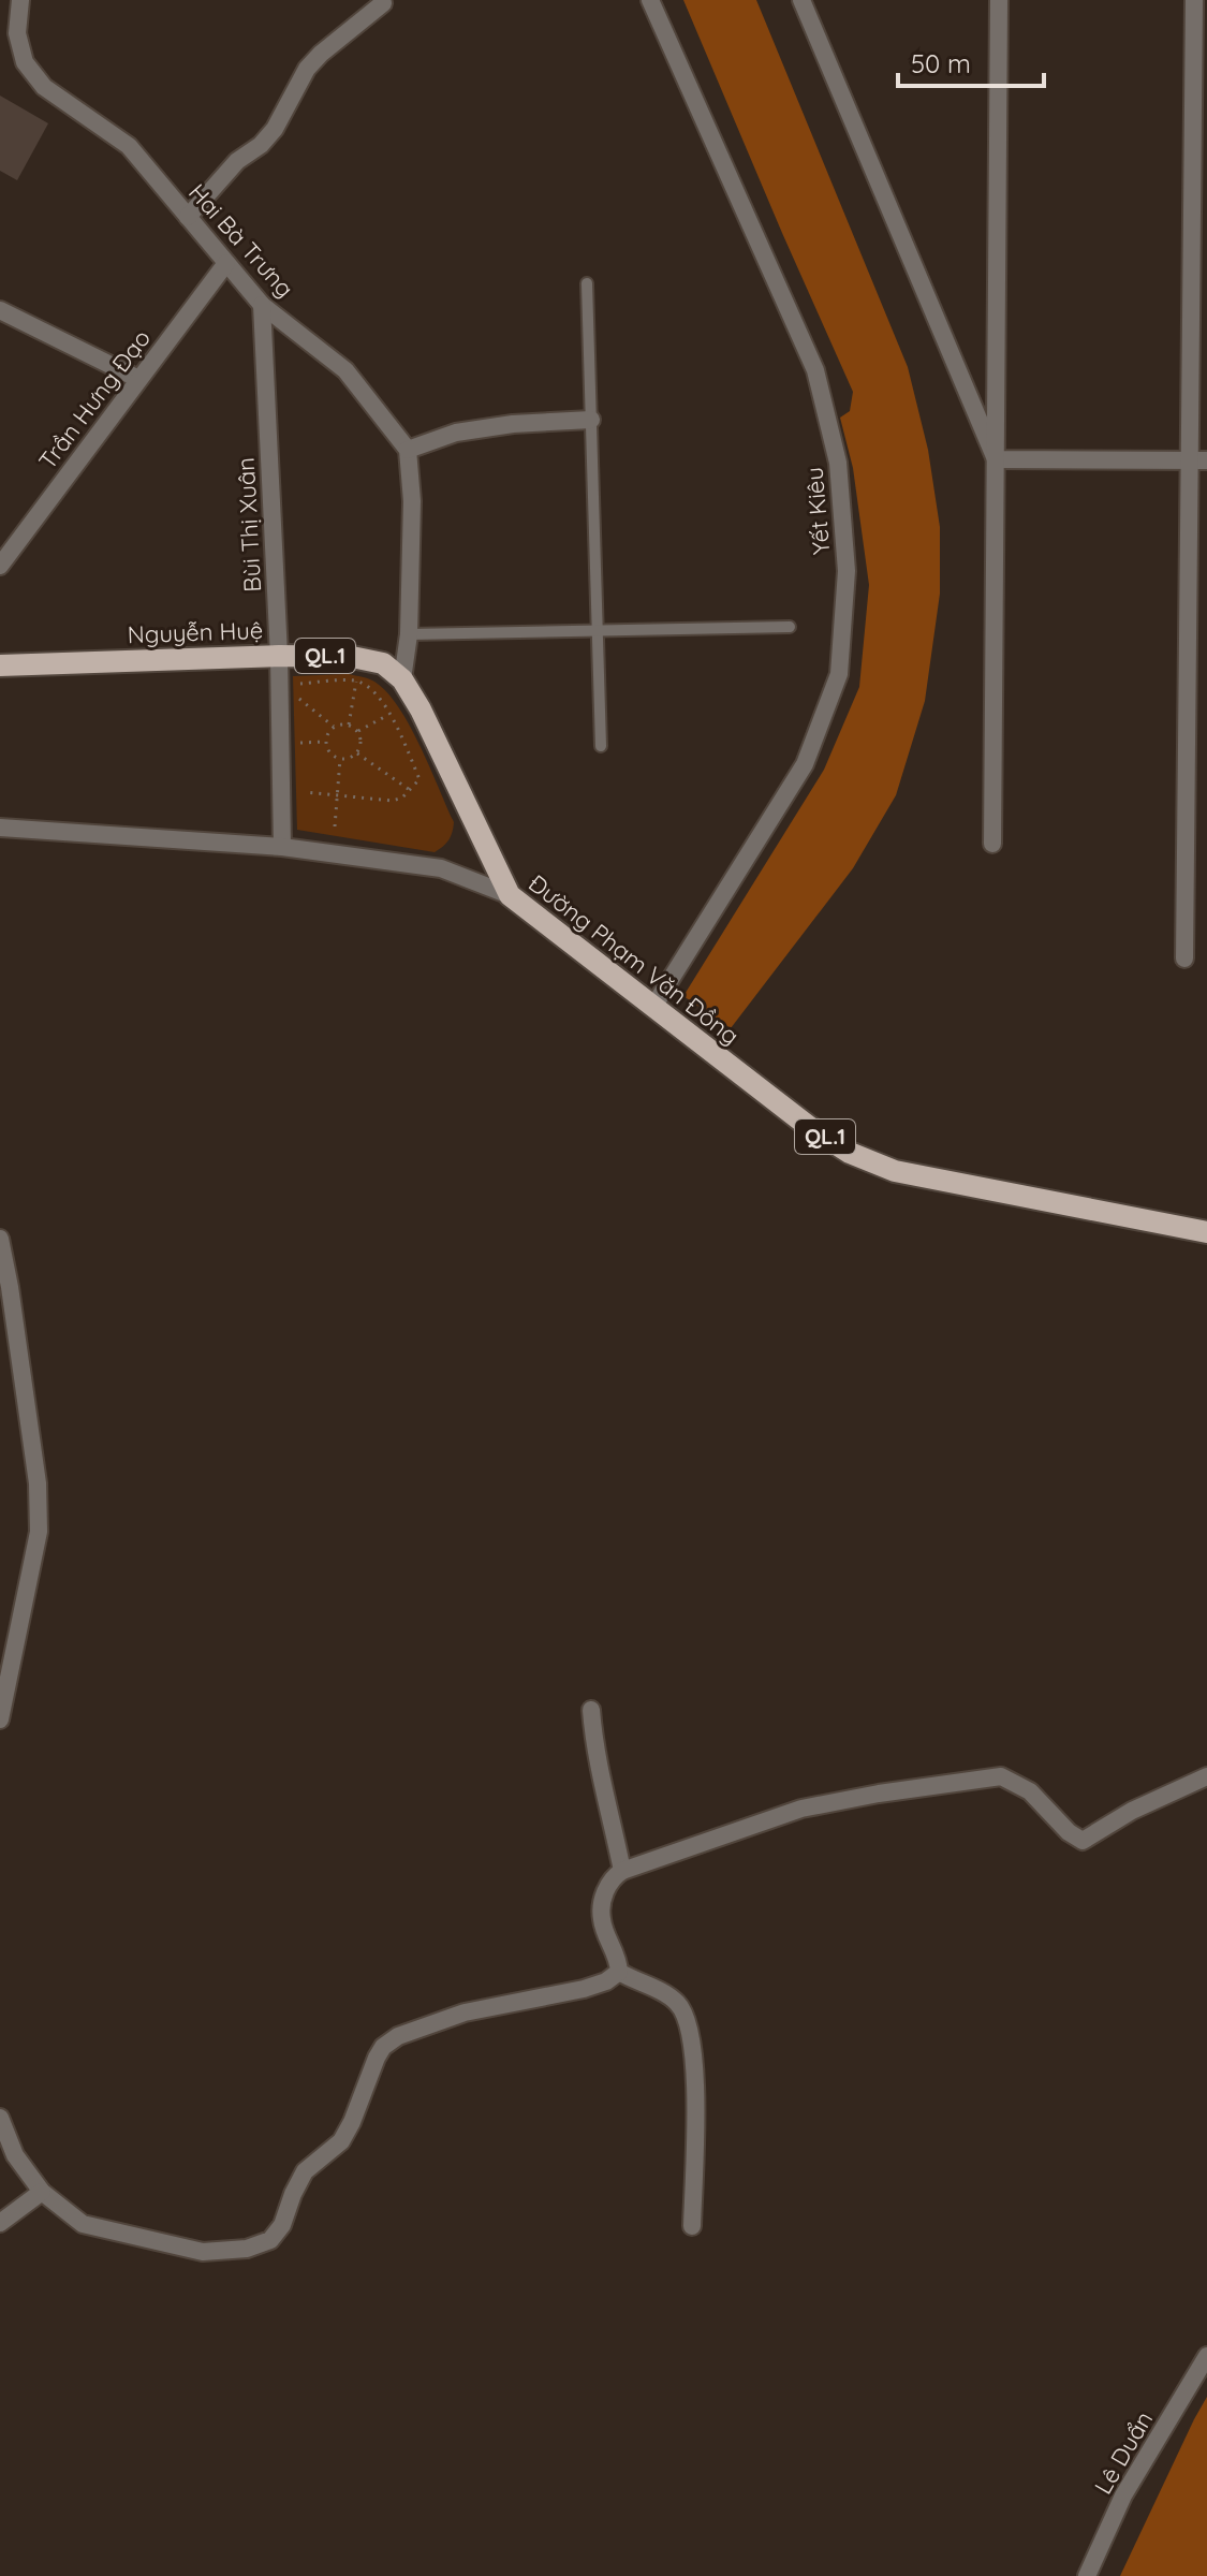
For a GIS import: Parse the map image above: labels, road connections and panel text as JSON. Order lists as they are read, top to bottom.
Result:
{
  "streets": {
    "main road": ["Nguyễn Huệ", "QL.1", "Đường Phạm Văn Đồng"],
    "street": [
      "Hai Bà Trưng",
      "Trần Hưng Đạo",
      "Yết Kiêu",
      "Bùi Thị Xuân",
      "Lê Duẩn"
    ]
  },
  "crossings": [
    ["Hai Bà Trưng", "Trần Hưng Đạo"],
    ["Hai Bà Trưng", "Bùi Thị Xuân"],
    ["Yết Kiêu", "Đường Phạm Văn Đồng"],
    ["Bùi Thị Xuân", "Nguyễn Huệ"],
    ["Bùi Thị Xuân", "Đường Phạm Văn Đồng"],
    ["Nguyễn Huệ", "QL.1"],
    ["QL.1", "Đường Phạm Văn Đồng"]
  ],
  "scale_bar": "50 m"
}
